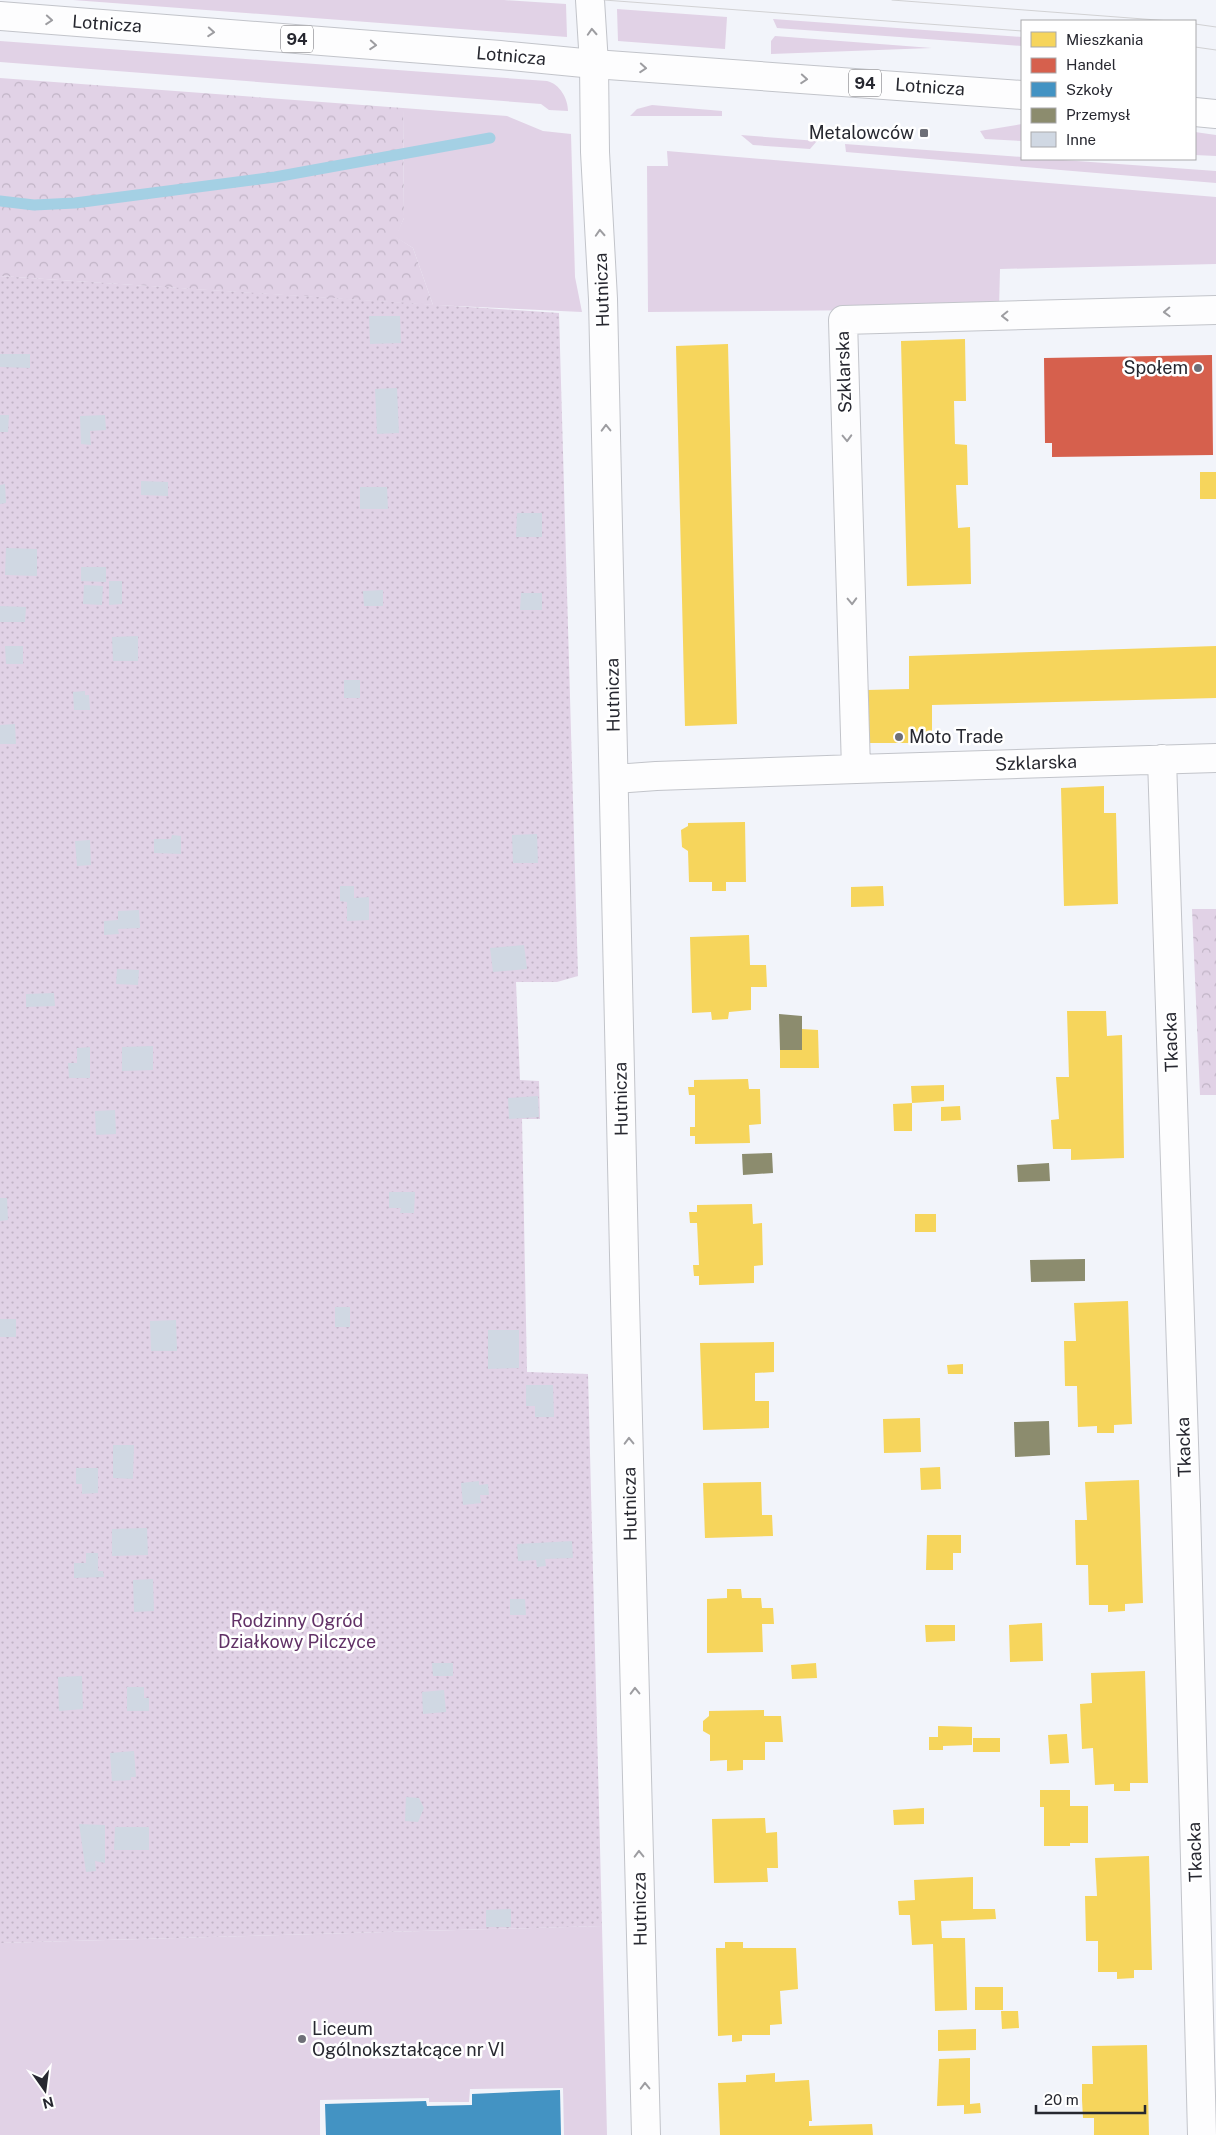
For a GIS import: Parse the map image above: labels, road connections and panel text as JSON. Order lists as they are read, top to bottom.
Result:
{
  "streets": {
    "street": [
      "Lotnicza",
      "94",
      "Hutnicza",
      "Szklarska",
      "Tkacka"
    ]
  },
  "crossings": [
    ["Lotnicza", "Hutnicza"],
    ["Hutnicza", "Szklarska"],
    ["Szklarska", "Tkacka"]
  ],
  "one_way": ["Lotnicza", "Hutnicza"],
  "parks": ["Rodzinny Ogród Działkowy Pilczyce"],
  "places": {
    "transit": ["Metalowców"],
    "other": ["Społem", "Moto Trade", "Liceum Ogólnokształcące nr VI"]
  },
  "legend": [
    "Mieszkania",
    "Handel",
    "Szkoły",
    "Przemysł",
    "Inne"
  ],
  "scale_bar": "20 m",
  "north": "bottom"
}
